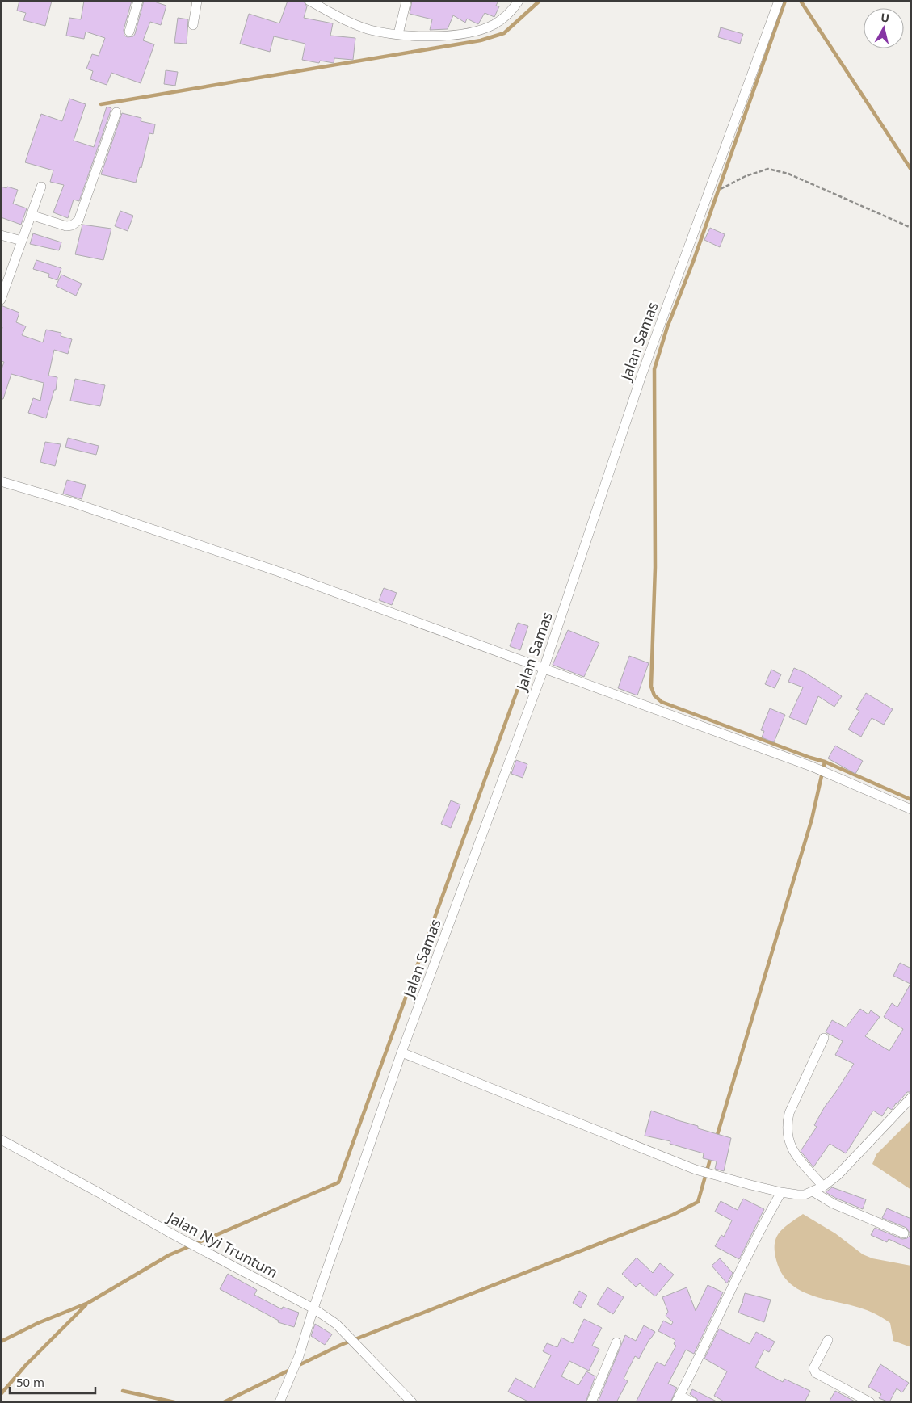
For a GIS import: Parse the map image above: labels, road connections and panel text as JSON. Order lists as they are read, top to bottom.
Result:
{
  "streets": {
    "street": ["Jalan Samas", "Jalan Nyi Truntum"]
  },
  "crossings": [
    ["Jalan Samas", "Jalan Nyi Truntum"]
  ],
  "scale_bar": "50 m",
  "north": "top"
}
